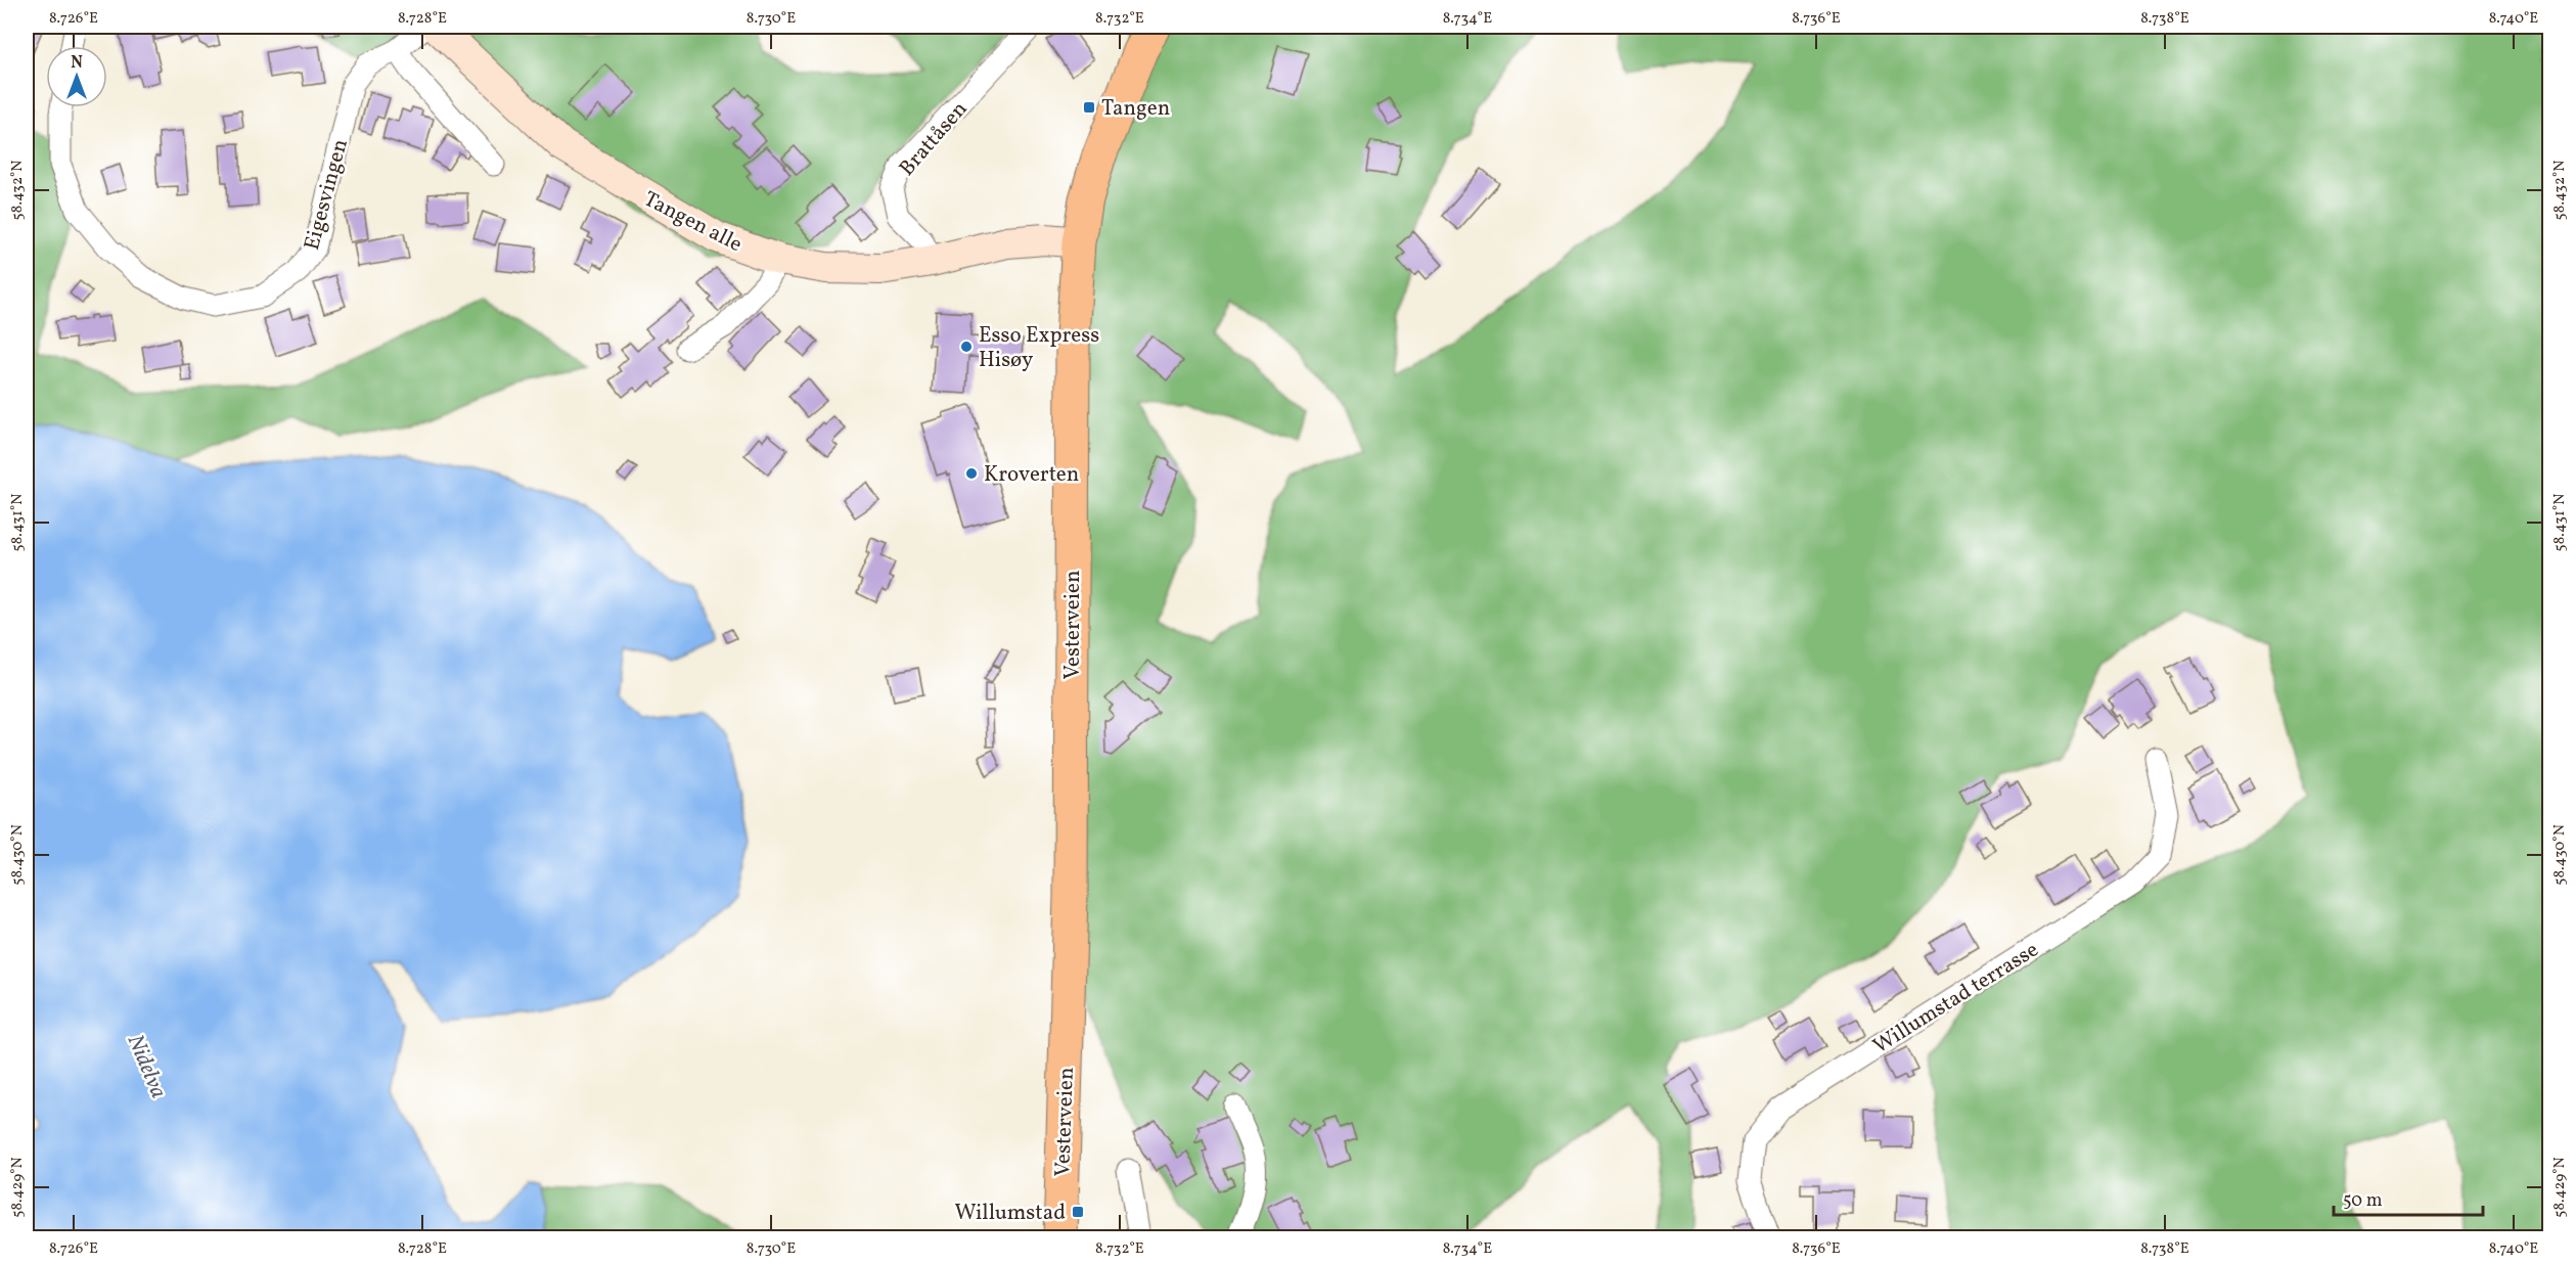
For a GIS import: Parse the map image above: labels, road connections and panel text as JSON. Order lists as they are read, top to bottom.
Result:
{
  "streets": {
    "main road": ["Tangen alle", "Vesterveien"],
    "street": ["Brattåsen", "Eigesvingen", "Willumstad terrasse"]
  },
  "crossings": [
    ["Brattåsen", "Tangen alle"],
    ["Tangen alle", "Vesterveien"]
  ],
  "water": ["Nidelva"],
  "places": {
    "transit": ["Tangen", "Willumstad"],
    "other": ["Esso Express Hisøy", "Kroverten"]
  },
  "scale_bar": "50 m",
  "north": "top",
  "coordinates": [
    "8.726°E",
    "8.728°E",
    "8.730°E",
    "8.732°E",
    "8.734°E",
    "8.736°E",
    "8.738°E",
    "8.740°E",
    "58.432°N",
    "58.431°N",
    "58.430°N",
    "58.429°N"
  ]
}
